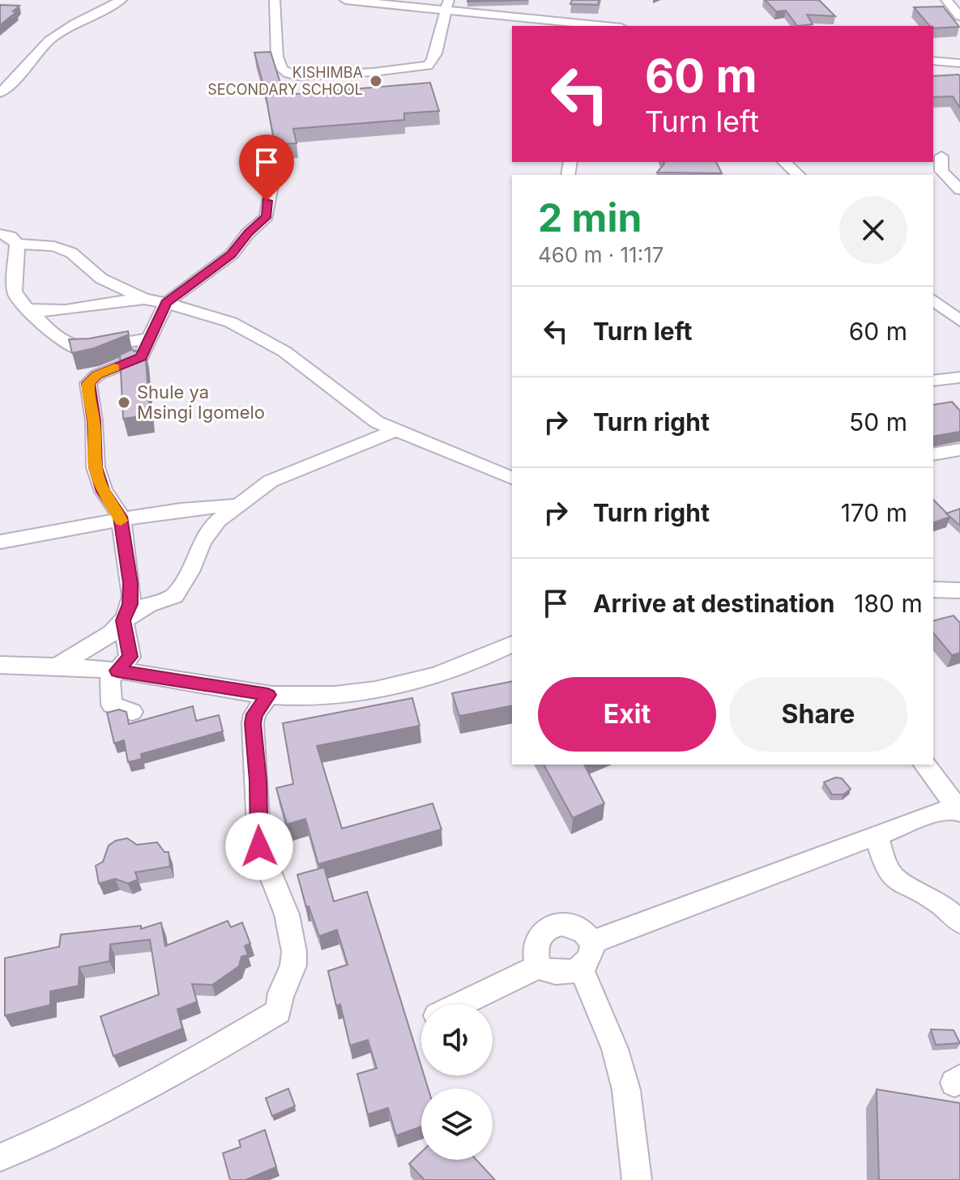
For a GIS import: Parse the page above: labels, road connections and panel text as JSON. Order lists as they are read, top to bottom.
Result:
{
  "places": ["KISHIMBA SECONDARY SCHOOL", "Shule ya Msingi Igomelo"],
  "page": {
    "turn": ["60 m", "Turn left"],
    "heading": ["2 min", "460 m · 11:17"],
    "list": [
      {
        "name": "Turn left",
        "value": "60 m"
      },
      {
        "name": "Turn right",
        "value": "50 m"
      },
      {
        "name": "Turn right",
        "value": "170 m"
      },
      {
        "name": "Arrive at destination",
        "value": "180 m"
      }
    ],
    "buttons": ["Exit", "Share"]
  }
}
